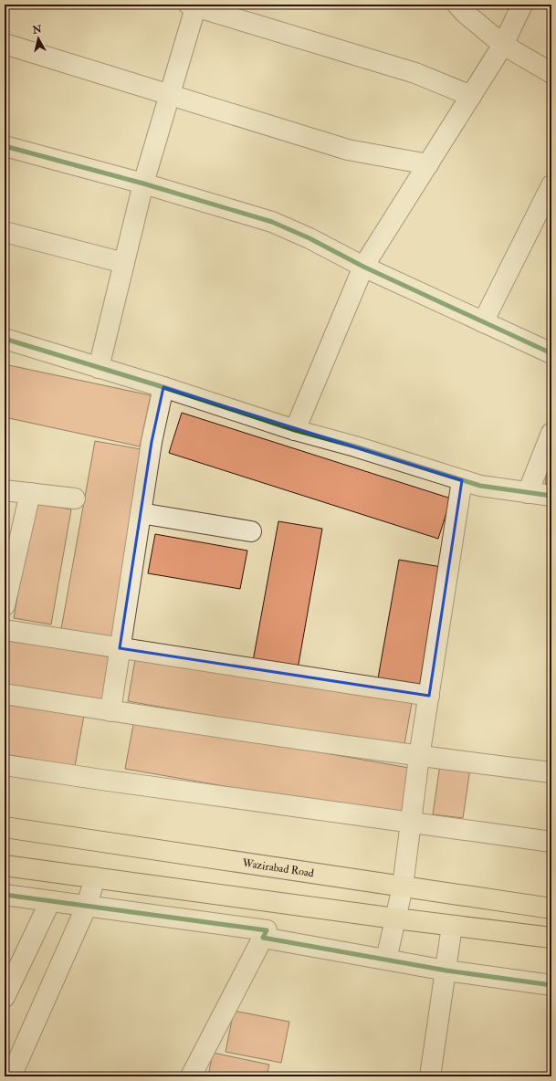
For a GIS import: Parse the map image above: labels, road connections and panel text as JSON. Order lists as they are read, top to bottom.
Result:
{
  "streets": {
    "highway": ["Wazirabad Road"]
  },
  "north": "top"
}
